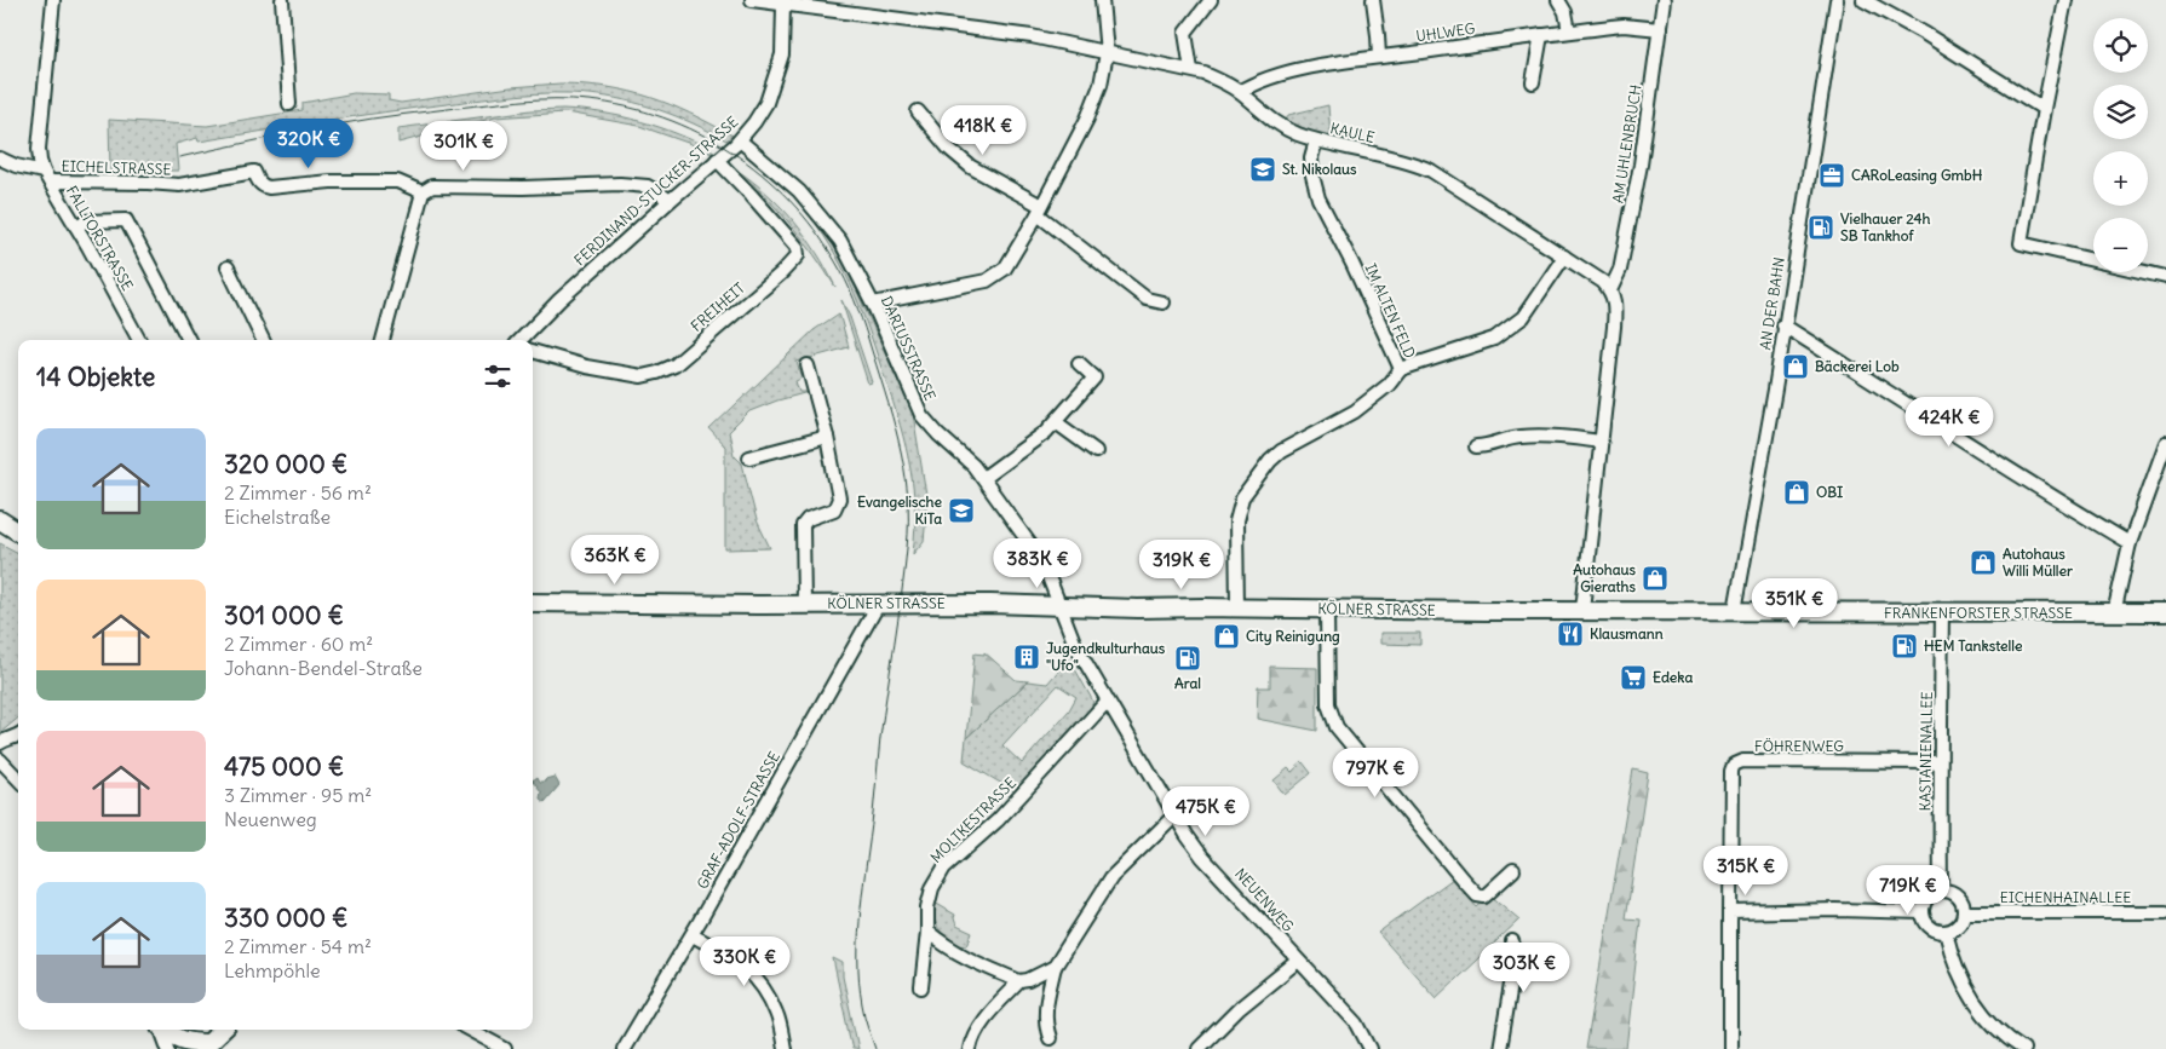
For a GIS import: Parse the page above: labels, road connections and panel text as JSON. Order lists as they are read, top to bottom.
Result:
{
  "streets": {
    "main road": ["KÖLNER STRASSE", "FRANKENFORSTER STRASSE"],
    "street": [
      "UHLWEG",
      "KAULE",
      "AM UHLENBRUCH",
      "EICHELSTRASSE",
      "FERDINAND-STUCKER-STRASSE",
      "FALLTORSTRASSE",
      "AN DER BAHN",
      "FREIHEIT",
      "IM ALTEN FELD",
      "DARIUSSTRASSE",
      "FÖHRENWEG",
      "KASTANIENALLEE",
      "GRAF-ADOLF-STRASSE",
      "MOLTKESTRASSE",
      "EICHENHAINALLEE",
      "NEUENWEG"
    ]
  },
  "crossings": [
    ["UHLWEG", "KAULE"],
    ["UHLWEG", "AM UHLENBRUCH"],
    ["KAULE", "AM UHLENBRUCH"],
    ["KAULE", "FERDINAND-STUCKER-STRASSE"],
    ["KAULE", "IM ALTEN FELD"],
    ["EICHELSTRASSE", "FALLTORSTRASSE"],
    ["FERDINAND-STUCKER-STRASSE", "FREIHEIT"],
    ["FERDINAND-STUCKER-STRASSE", "DARIUSSTRASSE"],
    ["AN DER BAHN", "FRANKENFORSTER STRASSE"],
    ["IM ALTEN FELD", "KÖLNER STRASSE"],
    ["DARIUSSTRASSE", "KÖLNER STRASSE"],
    ["DARIUSSTRASSE", "NEUENWEG"],
    ["KÖLNER STRASSE", "FRANKENFORSTER STRASSE"],
    ["KÖLNER STRASSE", "GRAF-ADOLF-STRASSE"],
    ["KÖLNER STRASSE", "NEUENWEG"],
    ["FRANKENFORSTER STRASSE", "KASTANIENALLEE"],
    ["FÖHRENWEG", "KASTANIENALLEE"],
    ["KASTANIENALLEE", "EICHENHAINALLEE"],
    ["MOLTKESTRASSE", "NEUENWEG"]
  ],
  "places": {
    "school or university": ["St. Nikolaus", "Evangelische KiTa"],
    "office": ["CARoLeasing GmbH"],
    "fuel station": ["Vielhauer 24h SB Tankhof", "HEM Tankstelle", "Aral"],
    "shop": [
      "Bäckerei Lob",
      "OBI",
      "Autohaus Willi Müller",
      "Autohaus Gieraths",
      "City Reinigung"
    ],
    "restaurant": ["Klausmann"],
    "building": ["Jugendkulturhaus \"Ufo\""],
    "supermarket": ["Edeka"]
  },
  "page": {
    "map_buttons": ["+", "−"],
    "price": [
      "418K €",
      "320K €",
      "301K €",
      "424K €",
      "363K €",
      "383K €",
      "319K €",
      "351K €",
      "797K €",
      "475K €",
      "315K €",
      "719K €",
      "330K €",
      "303K €"
    ],
    "heading": "14 Objekte",
    "list": [
      {
        "name": "320 000 €",
        "note": "2 Zimmer · 56 m² · Eichelstraße"
      },
      {
        "name": "301 000 €",
        "note": "2 Zimmer · 60 m² · Johann-Bendel-Straße"
      },
      {
        "name": "475 000 €",
        "note": "3 Zimmer · 95 m² · Neuenweg"
      },
      {
        "name": "330 000 €",
        "note": "2 Zimmer · 54 m² · Lehmpöhle"
      }
    ]
  }
}
